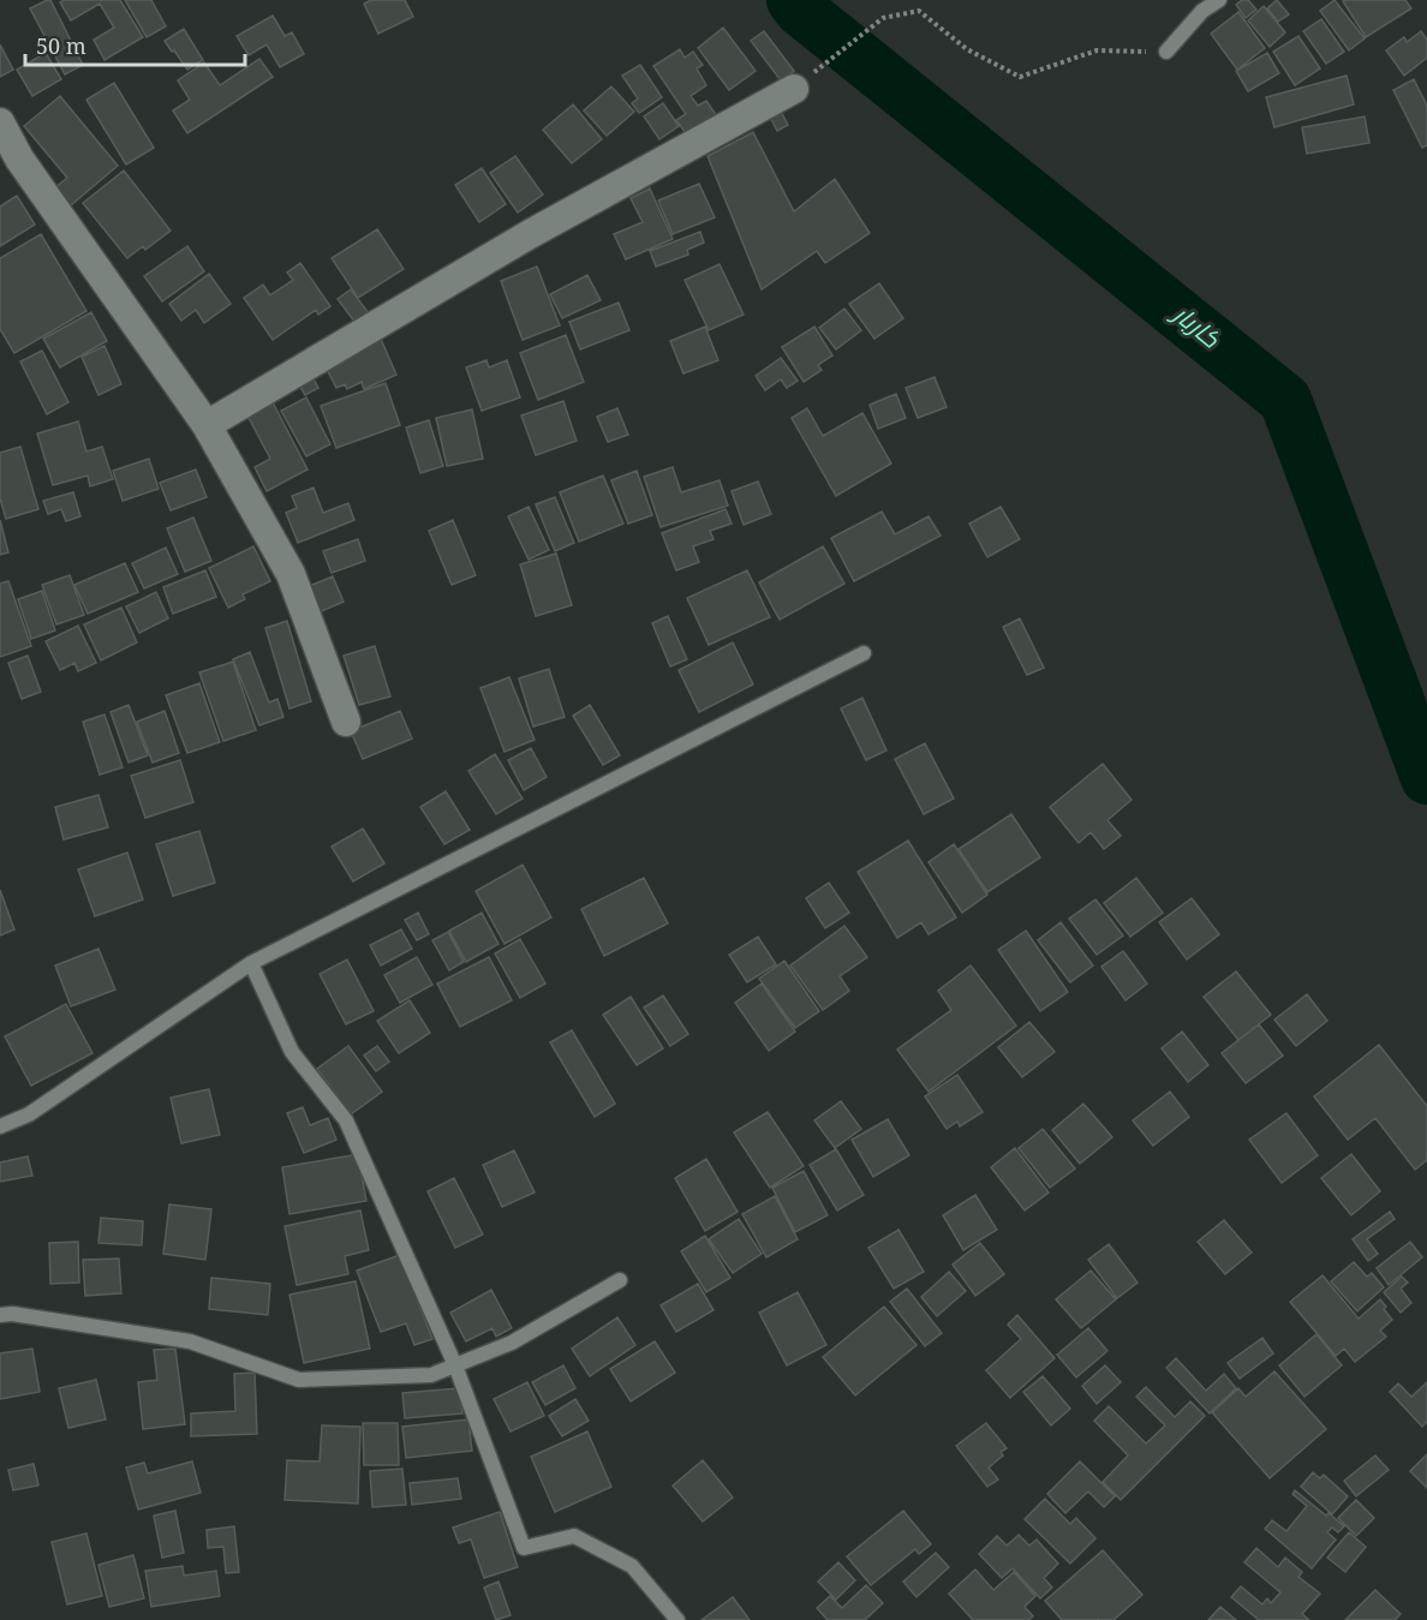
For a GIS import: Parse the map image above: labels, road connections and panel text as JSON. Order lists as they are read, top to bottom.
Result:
{
  "water": ["کاربار"],
  "scale_bar": "50 m"
}
